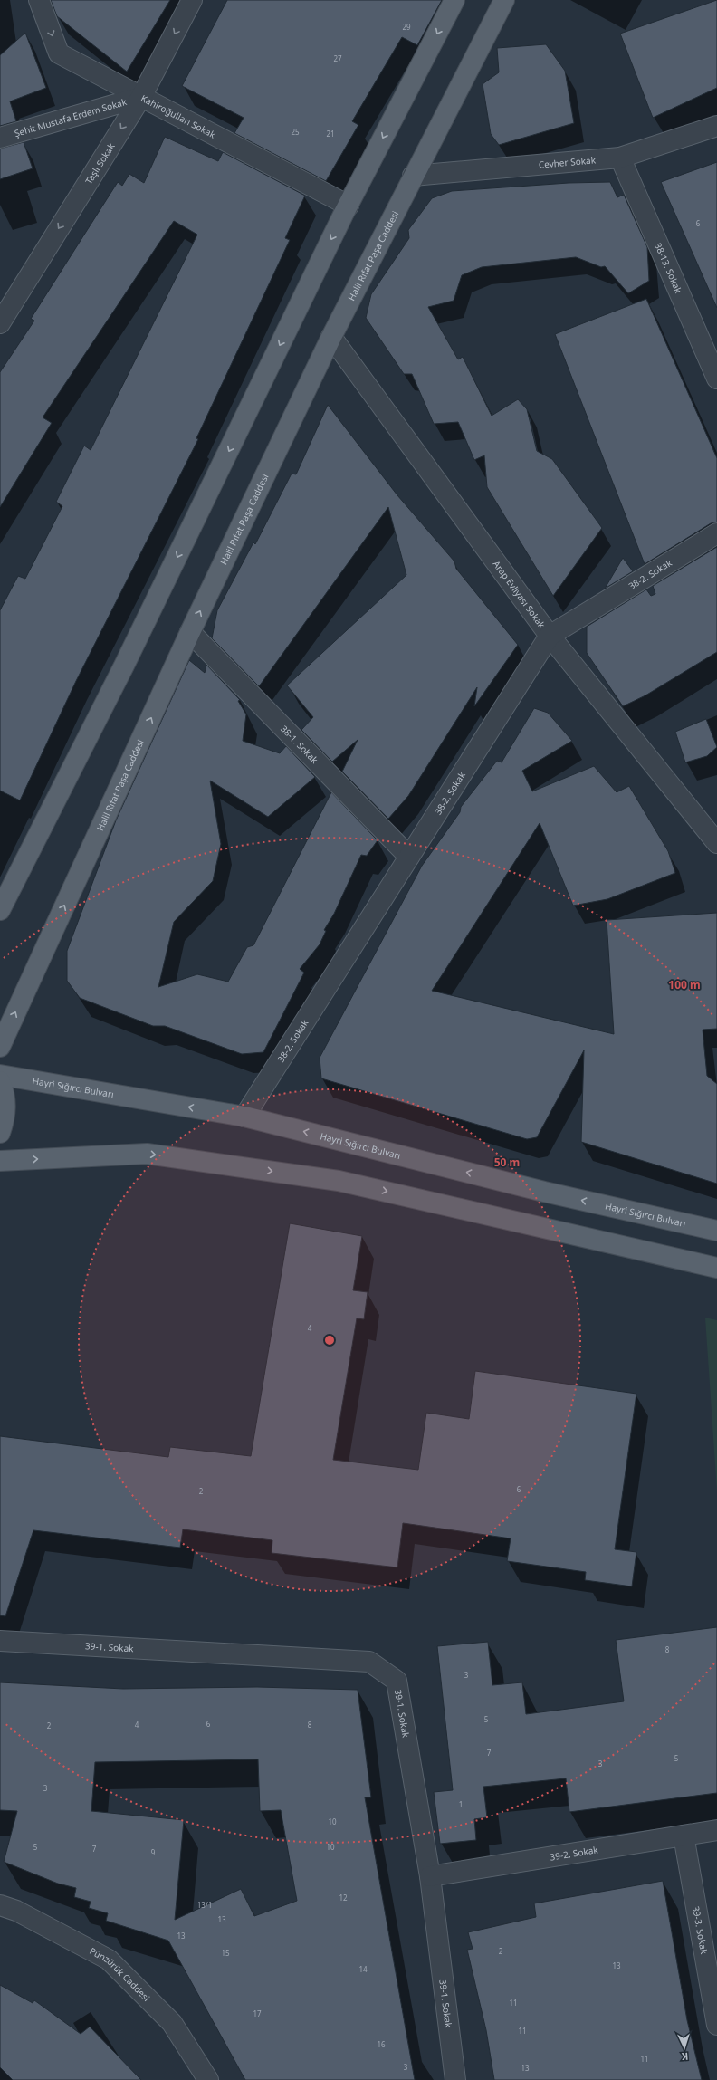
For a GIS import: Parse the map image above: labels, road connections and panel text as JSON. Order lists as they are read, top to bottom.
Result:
{
  "streets": {
    "main road": ["Halil Rıfat Paşa Caddesi", "Hayri Sığırcı Bulvarı"],
    "street": [
      "Şehit Mustafa Erdem Sokak",
      "Kahiroğulları Sokak",
      "Cevher Sokak",
      "Taşlı Sokak",
      "38-13. Sokak",
      "38-2. Sokak",
      "Arap Evliyası Sokak",
      "38-1. Sokak",
      "39-1. Sokak",
      "39-2. Sokak",
      "39-3. Sokak",
      "Pünzürük Caddesi"
    ]
  },
  "crossings": [
    ["Şehit Mustafa Erdem Sokak", "Kahiroğulları Sokak"],
    ["Şehit Mustafa Erdem Sokak", "Taşlı Sokak"],
    ["Kahiroğulları Sokak", "Taşlı Sokak"],
    ["Cevher Sokak", "Halil Rıfat Paşa Caddesi"],
    ["Cevher Sokak", "38-13. Sokak"],
    ["Halil Rıfat Paşa Caddesi", "Arap Evliyası Sokak"],
    ["Halil Rıfat Paşa Caddesi", "38-1. Sokak"],
    ["38-2. Sokak", "Arap Evliyası Sokak"],
    ["38-2. Sokak", "38-1. Sokak"],
    ["38-2. Sokak", "Hayri Sığırcı Bulvarı"],
    ["39-1. Sokak", "39-2. Sokak"],
    ["39-2. Sokak", "39-3. Sokak"]
  ],
  "one_way": ["Kahiroğulları Sokak", "Taşlı Sokak"],
  "house_numbers": [
    "29",
    "27",
    "25",
    "21",
    "6",
    "4",
    "6",
    "2",
    "8",
    "3",
    "5",
    "6",
    "4",
    "8",
    "2",
    "7",
    "5",
    "3",
    "3",
    "1",
    "10",
    "5",
    "10",
    "7",
    "9",
    "12",
    "13/1",
    "13",
    "13",
    "2",
    "15",
    "13",
    "14",
    "11",
    "17",
    "11",
    "16",
    "11",
    "3",
    "13"
  ],
  "north": "bottom",
  "rings": ["100 m", "50 m"]
}
